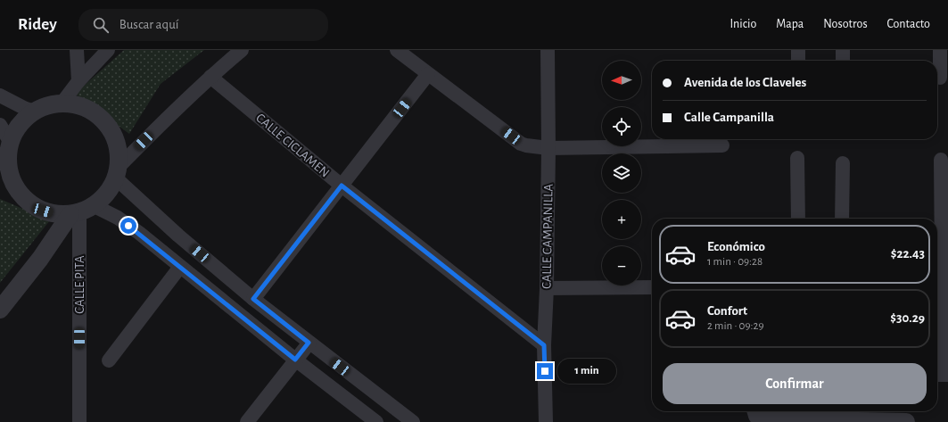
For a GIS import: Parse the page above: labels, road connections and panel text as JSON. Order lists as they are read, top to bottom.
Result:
{
  "streets": {
    "street": ["CALLE CICLAMEN", "CALLE CAMPANILLA", "CALLE PITA"]
  },
  "crossings": [
    ["CALLE CICLAMEN", "CALLE CAMPANILLA"]
  ],
  "north": "left",
  "page": {
    "header": "Ridey",
    "search": "Buscar aquí",
    "nav": [
      "Inicio",
      "Mapa",
      "Nosotros",
      "Contacto"
    ],
    "map_buttons": ["+", "−"],
    "banner": ["Avenida de los Claveles", "Calle Campanilla"],
    "list": [
      {
        "name": "Económico",
        "note": "1 min · 09:28",
        "value": "$22.43"
      },
      {
        "name": "Confort",
        "note": "2 min · 09:29",
        "value": "$30.29"
      }
    ],
    "buttons": "Confirmar",
    "bubble": "1 min"
  }
}
